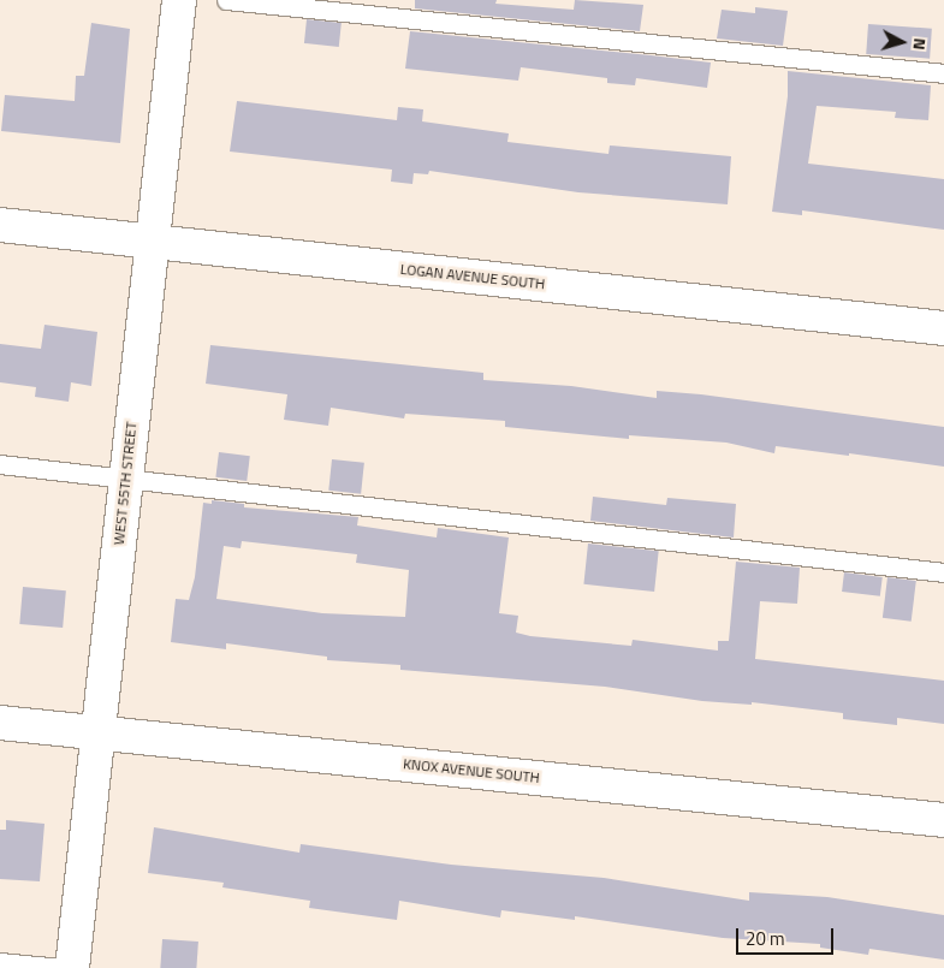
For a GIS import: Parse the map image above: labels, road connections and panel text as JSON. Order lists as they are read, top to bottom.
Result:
{
  "streets": {
    "street": ["LOGAN AVENUE SOUTH", "WEST 55TH STREET", "KNOX AVENUE SOUTH"]
  },
  "crossings": [
    ["LOGAN AVENUE SOUTH", "WEST 55TH STREET"],
    ["WEST 55TH STREET", "KNOX AVENUE SOUTH"]
  ],
  "scale_bar": "20 m",
  "north": "right"
}
